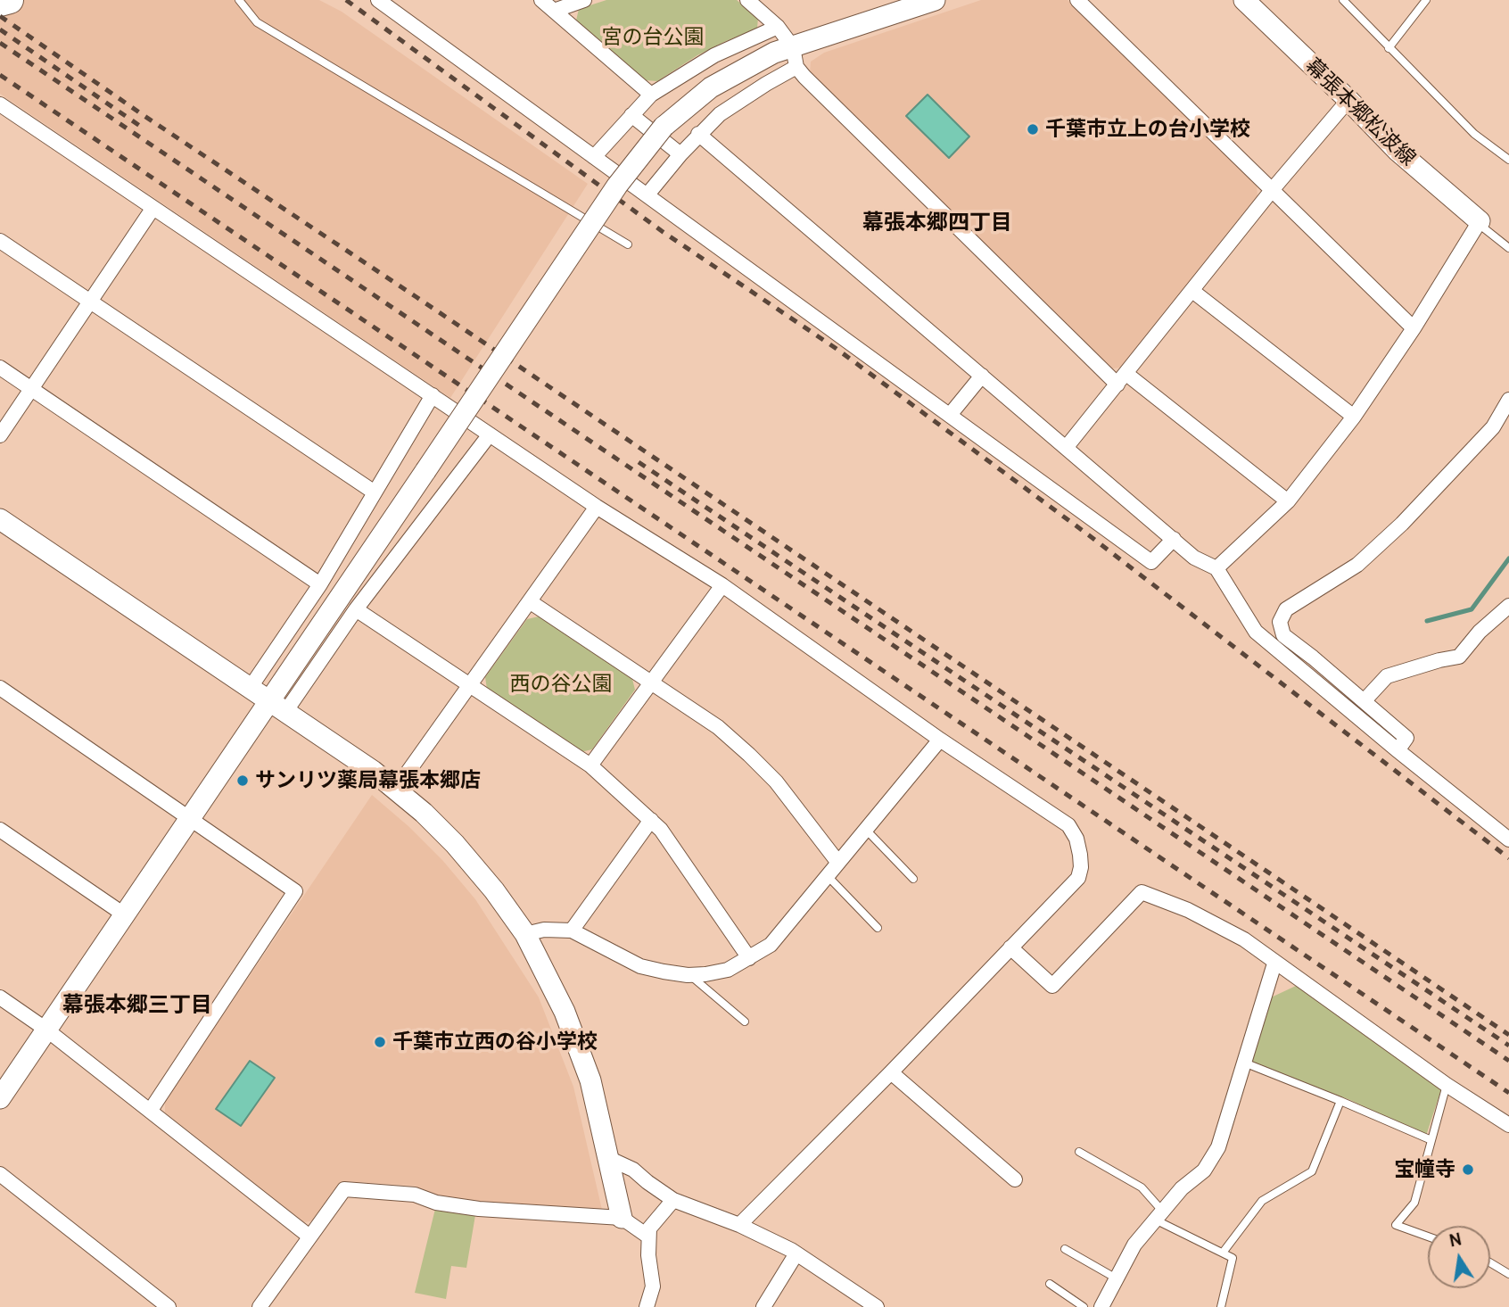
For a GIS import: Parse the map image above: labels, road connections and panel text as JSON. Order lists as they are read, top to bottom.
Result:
{
  "streets": {
    "street": ["幕張本郷松波線"]
  },
  "districts": ["幕張本郷四丁目", "幕張本郷三丁目"],
  "parks": ["宮の台公園", "西の谷公園"],
  "places": [
    "千葉市立上の台小学校",
    "サンリツ薬局幕張本郷店",
    "千葉市立西の谷小学校",
    "宝幢寺"
  ],
  "north": "top"
}
